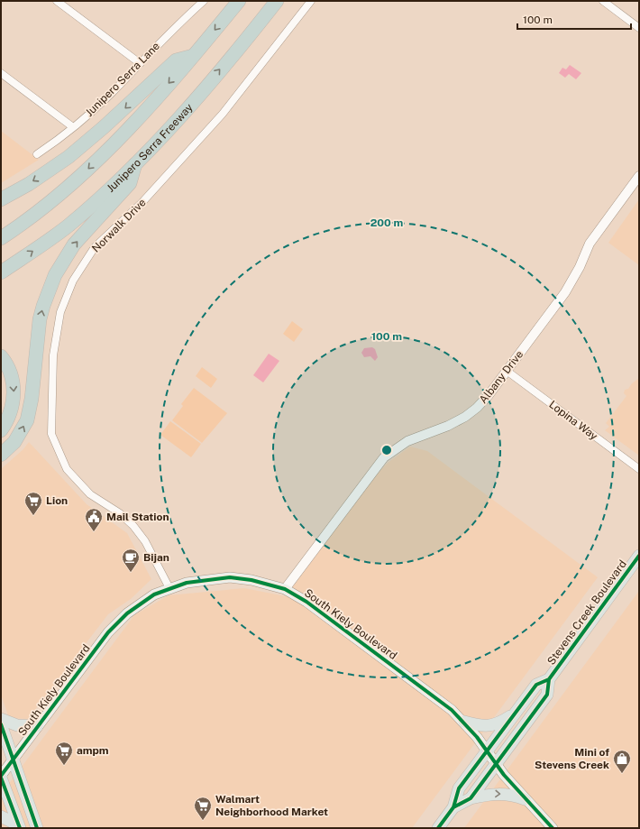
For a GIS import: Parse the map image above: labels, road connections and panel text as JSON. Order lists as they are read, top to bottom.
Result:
{
  "streets": {
    "highway": ["Junipero Serra Freeway"],
    "main road": ["Stevens Creek Boulevard", "South Kiely Boulevard"],
    "street": [
      "Junipero Serra Lane",
      "Norwalk Drive",
      "Albany Drive",
      "Lopina Way"
    ]
  },
  "crossings": [
    ["Norwalk Drive", "South Kiely Boulevard"],
    ["Albany Drive", "Lopina Way"],
    ["Albany Drive", "South Kiely Boulevard"],
    ["Stevens Creek Boulevard", "South Kiely Boulevard"]
  ],
  "places": {
    "supermarket": ["Lion", "ampm", "Walmart Neighborhood Market"],
    "public building": ["Mail Station"],
    "cafe": ["Bijan"],
    "shop": ["Mini of Stevens Creek"]
  },
  "scale_bar": "100 m",
  "rings": ["200 m", "100 m"]
}
